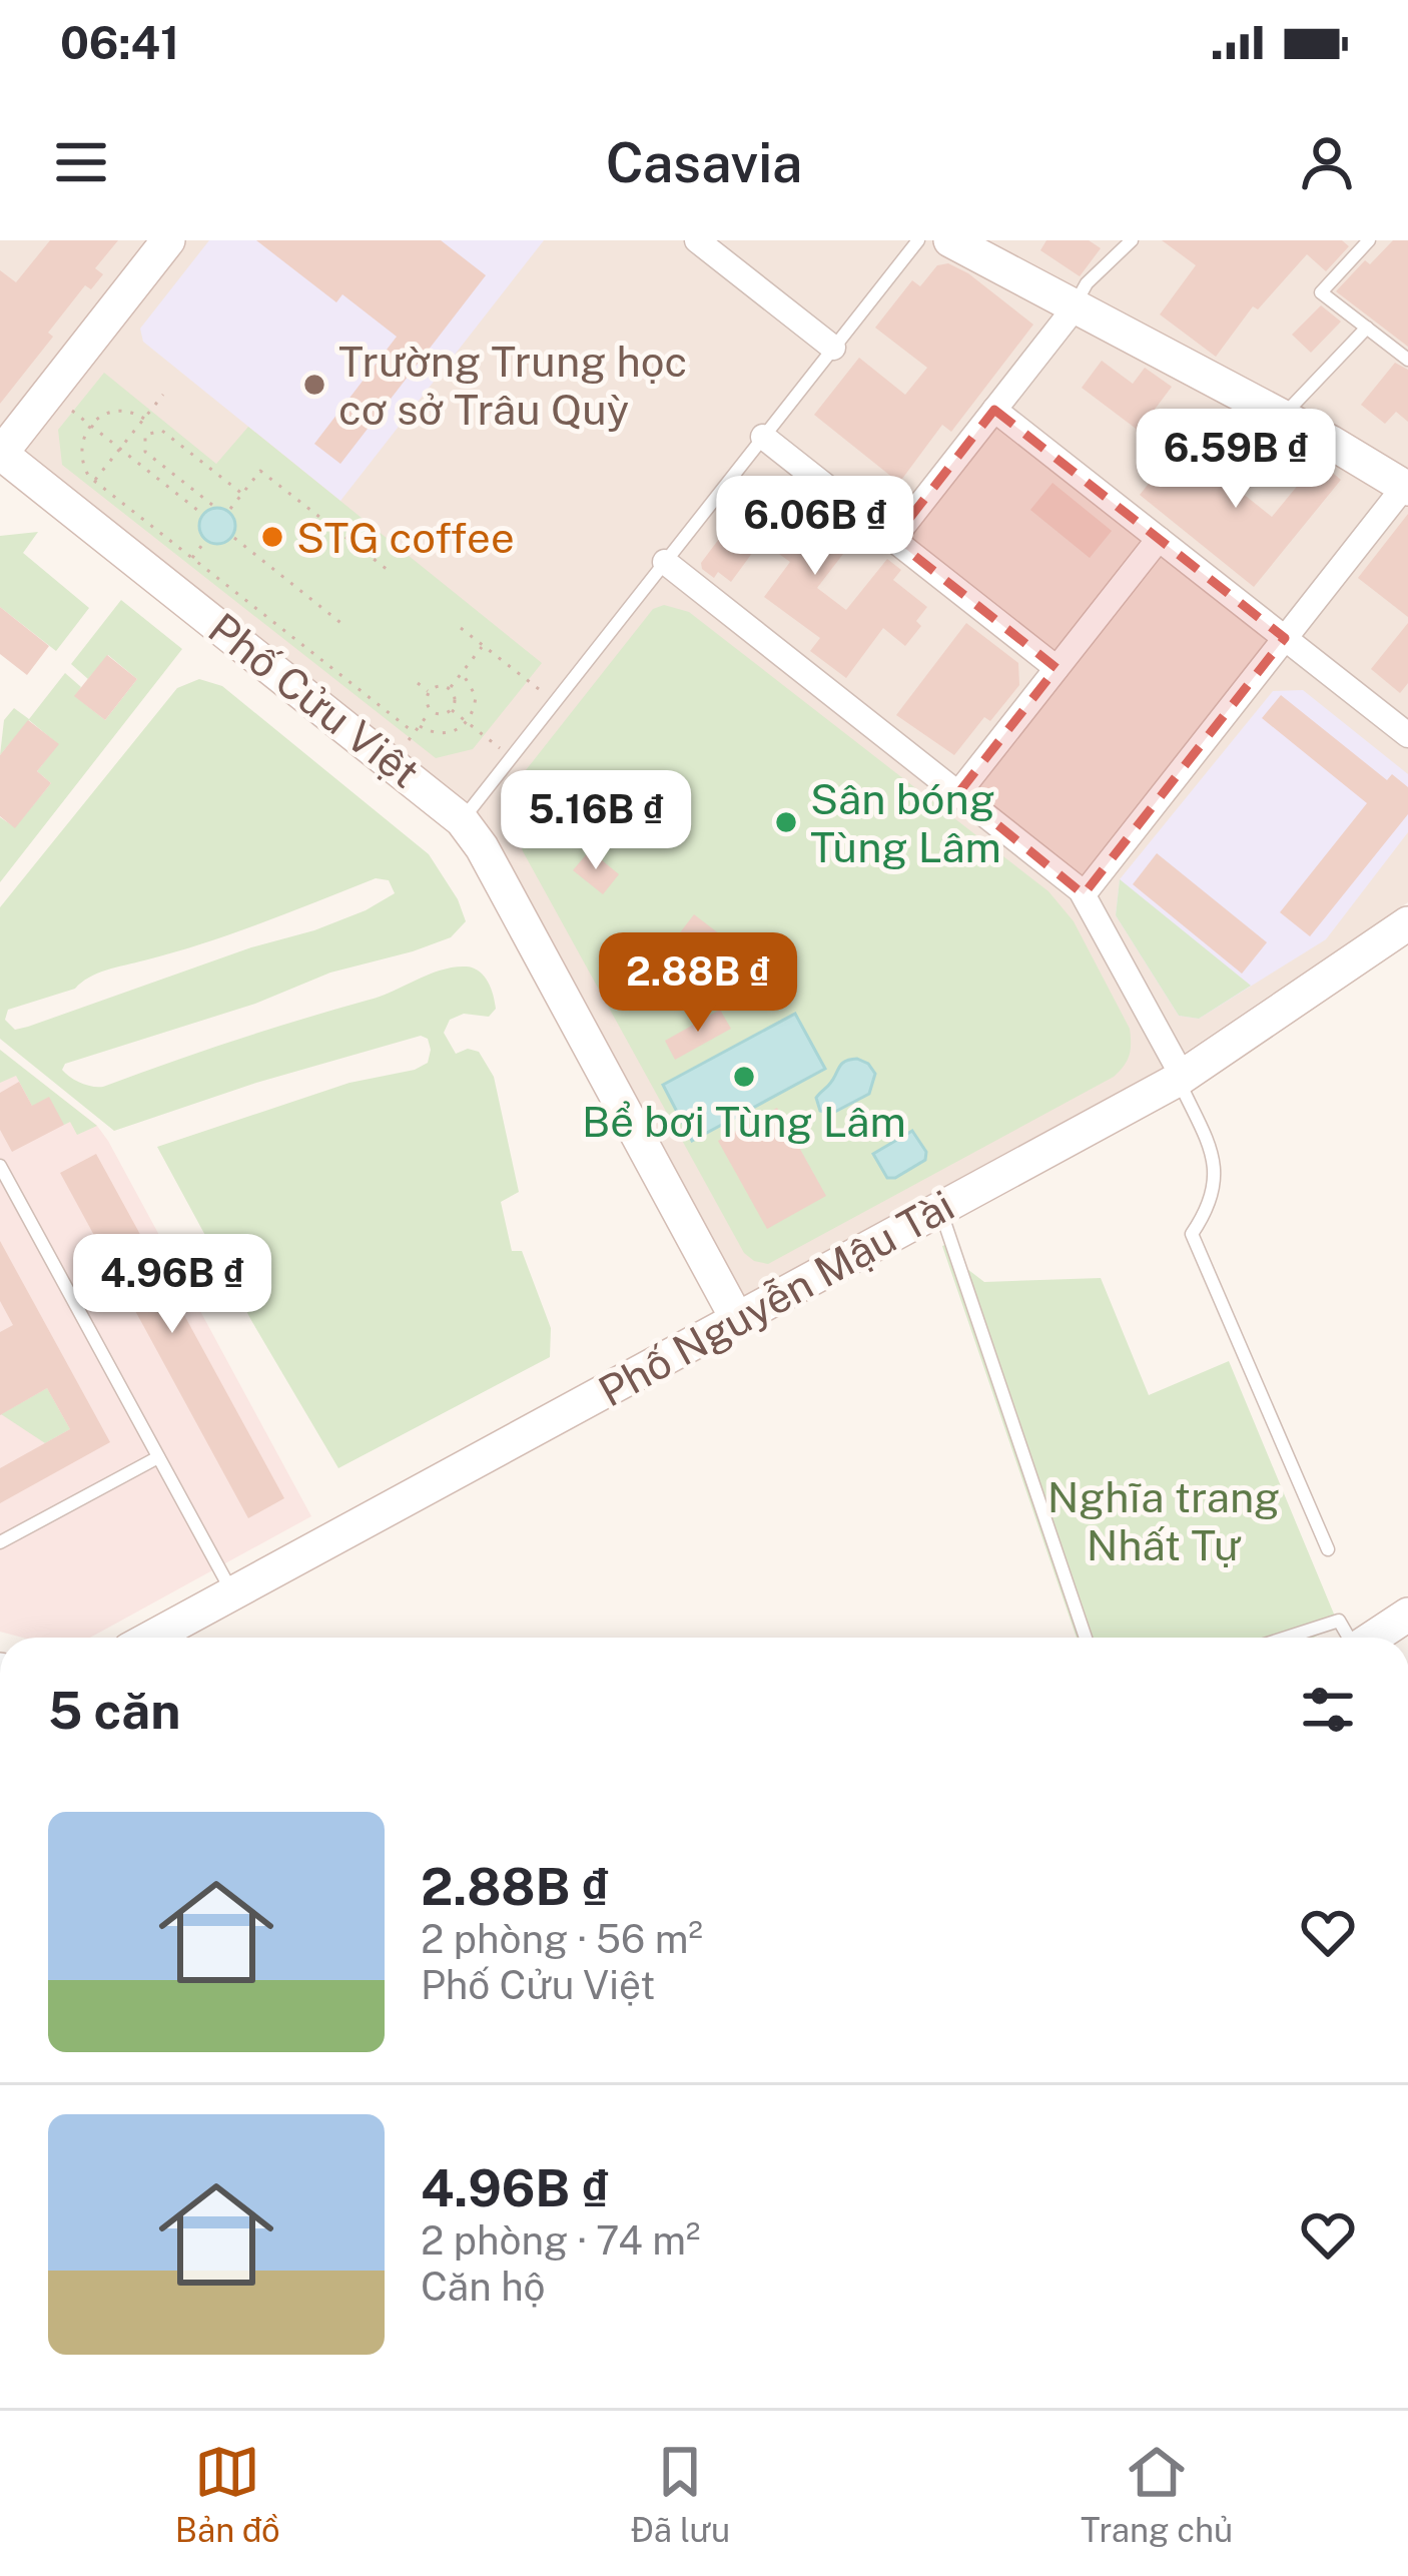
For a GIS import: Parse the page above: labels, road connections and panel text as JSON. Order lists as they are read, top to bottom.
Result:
{
  "streets": {
    "street": ["Phố Cửu Việt", "Phố Nguyễn Mậu Tài"]
  },
  "crossings": [
    ["Phố Cửu Việt", "Phố Nguyễn Mậu Tài"]
  ],
  "parks": ["Nghĩa trang Nhất Tự"],
  "places": [
    "Trường Trung học cơ sở Trâu Quỳ",
    "STG coffee",
    "Sân bóng Tùng Lâm",
    "Bể bơi Tùng Lâm"
  ],
  "page": {
    "status": "06:41",
    "header": "Casavia",
    "price": [
      "6.59B ₫",
      "6.06B ₫",
      "5.16B ₫",
      "2.88B ₫",
      "4.96B ₫"
    ],
    "heading": "5 căn",
    "list": [
      {
        "name": "2.88B ₫",
        "note": "2 phòng · 56 m² · Phố Cửu Việt"
      },
      {
        "name": "4.96B ₫",
        "note": "2 phòng · 74 m² · Căn hộ"
      }
    ],
    "tabs": ["Bản đồ", "Đã lưu", "Trang chủ"]
  }
}
